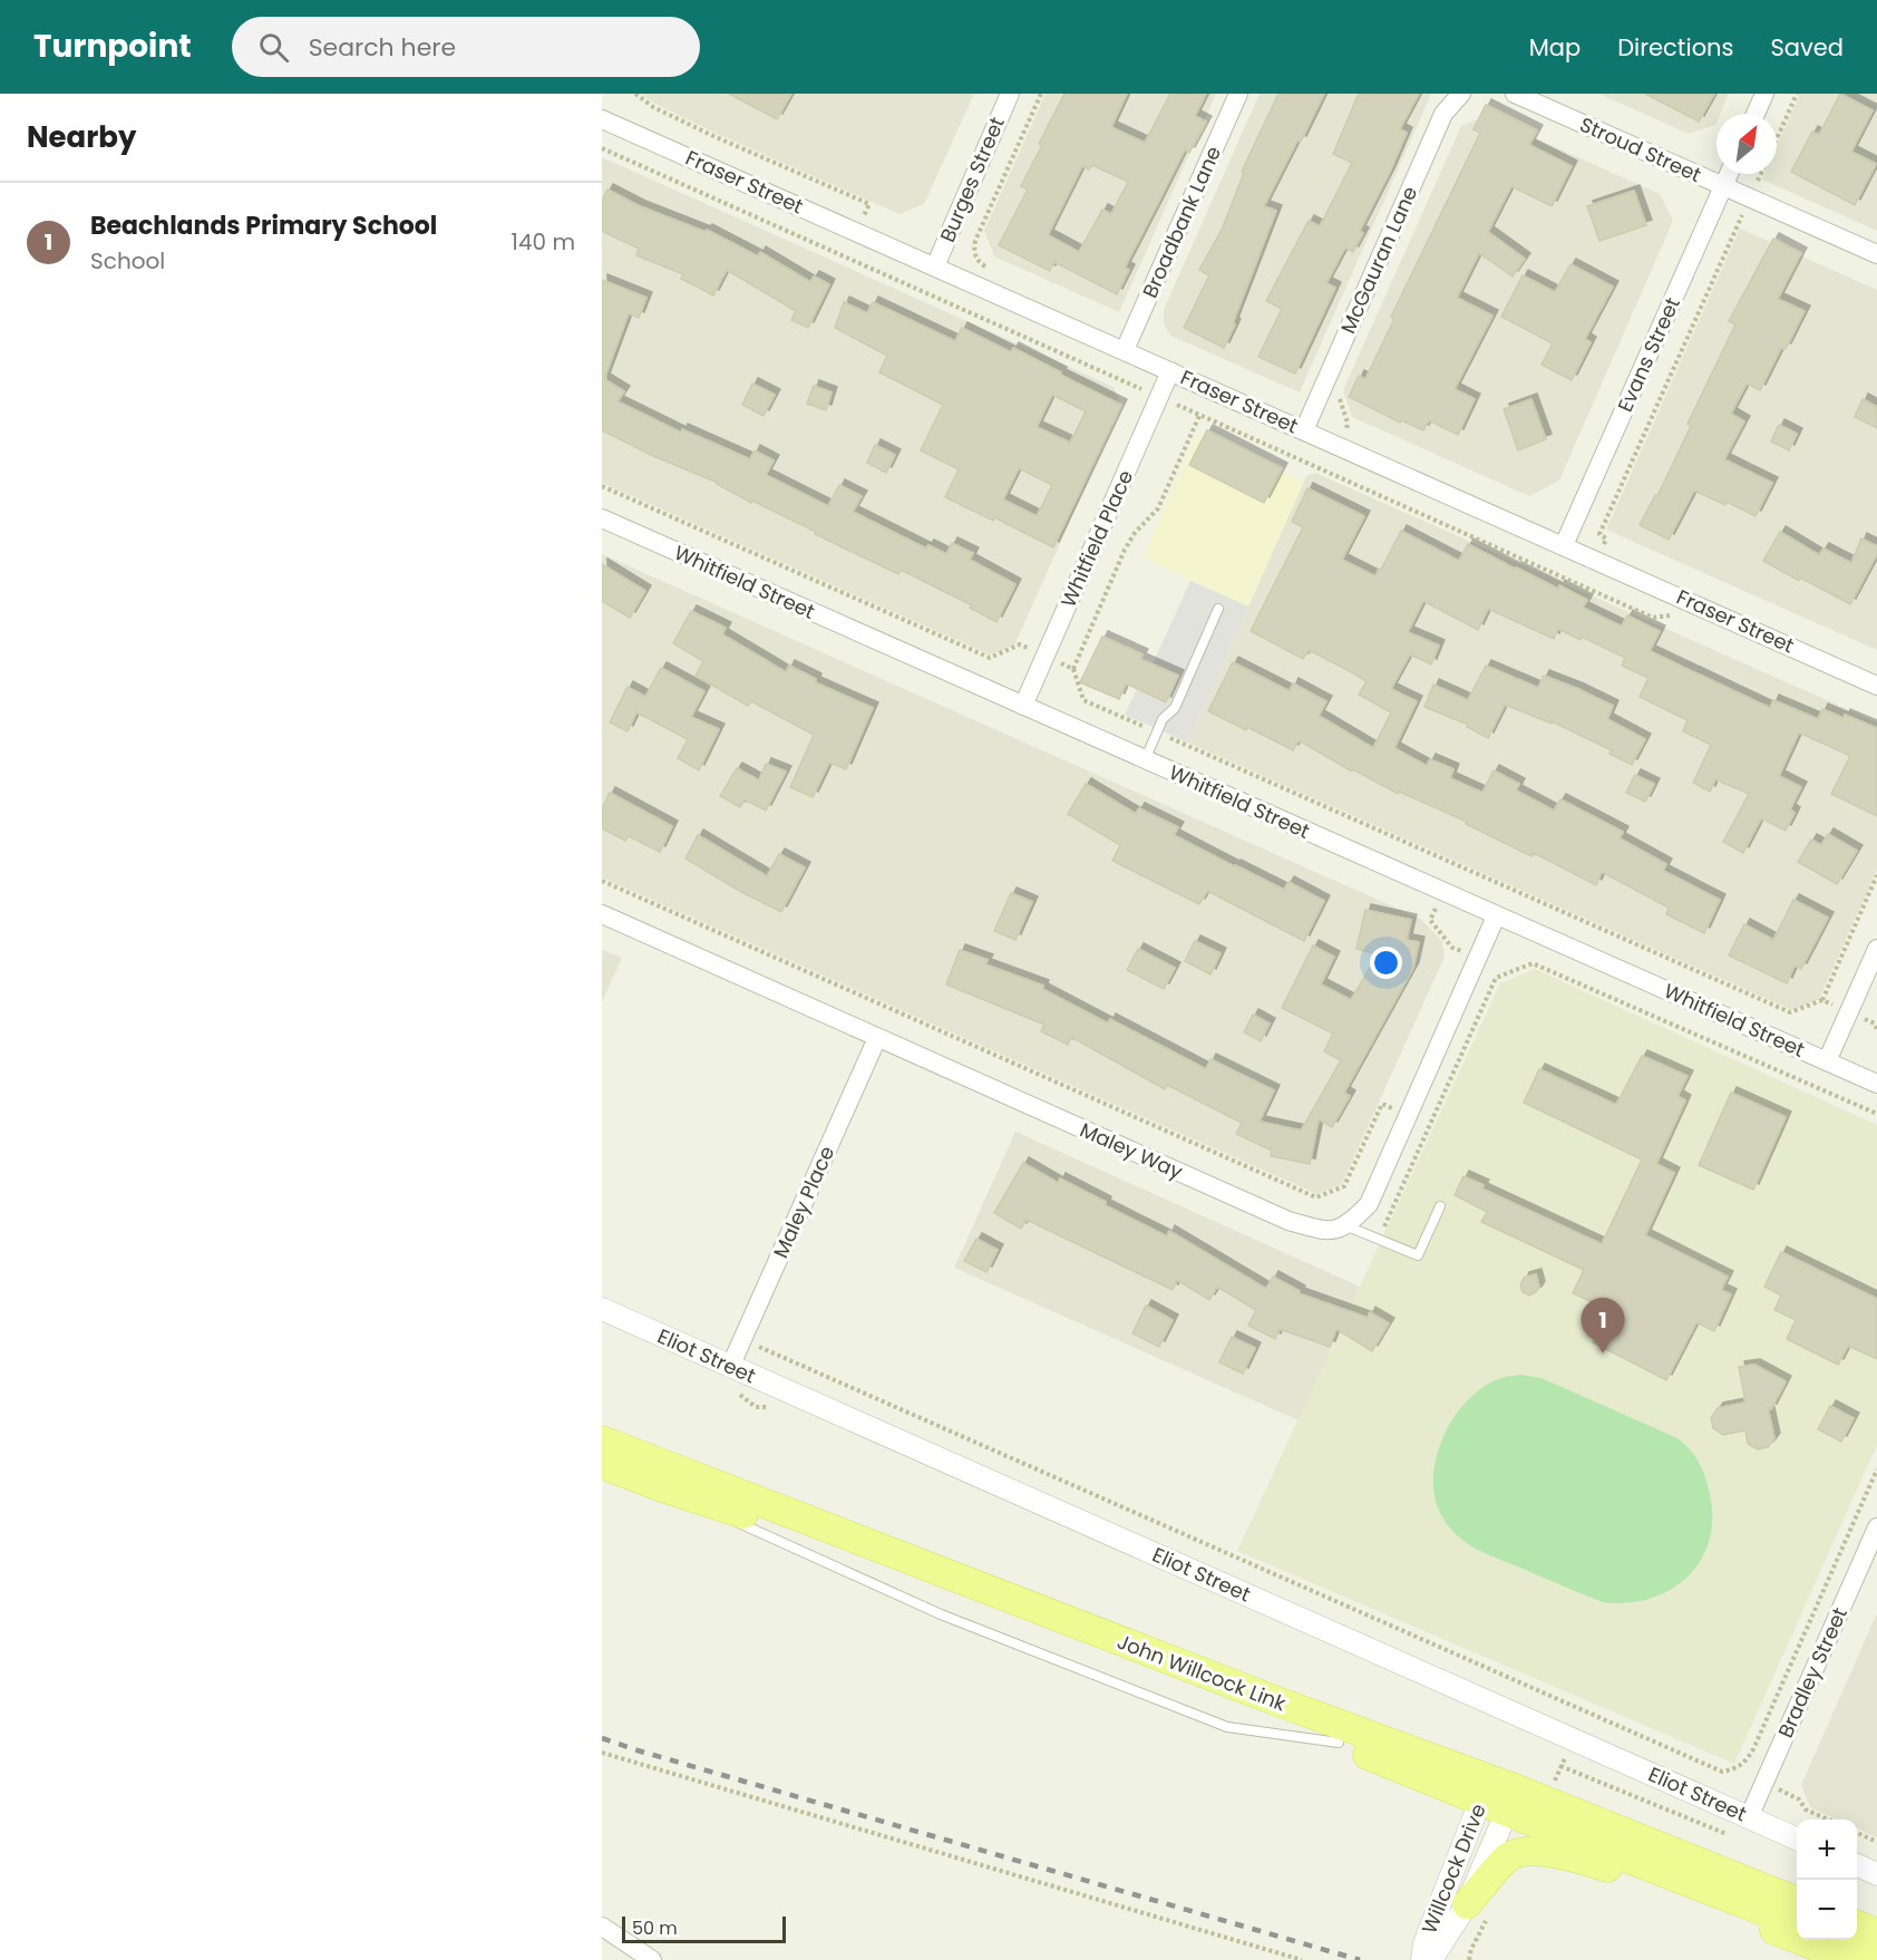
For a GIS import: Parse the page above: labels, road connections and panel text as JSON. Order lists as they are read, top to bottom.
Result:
{
  "streets": {
    "main road": ["John Willcock Link"],
    "street": [
      "Stroud Street",
      "Burges Street",
      "Fraser Street",
      "Broadbank Lane",
      "McGauran Lane",
      "Evans Street",
      "Whitfield Place",
      "Whitfield Street",
      "Maley Way",
      "Maley Place",
      "Eliot Street",
      "Bradley Street",
      "Willcock Drive"
    ]
  },
  "crossings": [
    ["Stroud Street", "Evans Street"],
    ["Burges Street", "Fraser Street"],
    ["Fraser Street", "Broadbank Lane"],
    ["Fraser Street", "McGauran Lane"],
    ["Fraser Street", "Evans Street"],
    ["Fraser Street", "Whitfield Place"],
    ["Whitfield Place", "Whitfield Street"],
    ["Maley Way", "Maley Place"],
    ["Maley Place", "Eliot Street"],
    ["Eliot Street", "Bradley Street"],
    ["John Willcock Link", "Willcock Drive"]
  ],
  "scale_bar": "50 m",
  "north": "top right",
  "page": {
    "header": "Turnpoint",
    "search": "Search here",
    "nav": ["Map", "Directions", "Saved"],
    "heading": "Nearby",
    "list": [
      {
        "mark": "1",
        "name": "Beachlands Primary School",
        "note": "School",
        "value": "140 m"
      }
    ],
    "pins": "1",
    "map_buttons": ["+", "−"],
    "scale": "50 m"
  }
}
